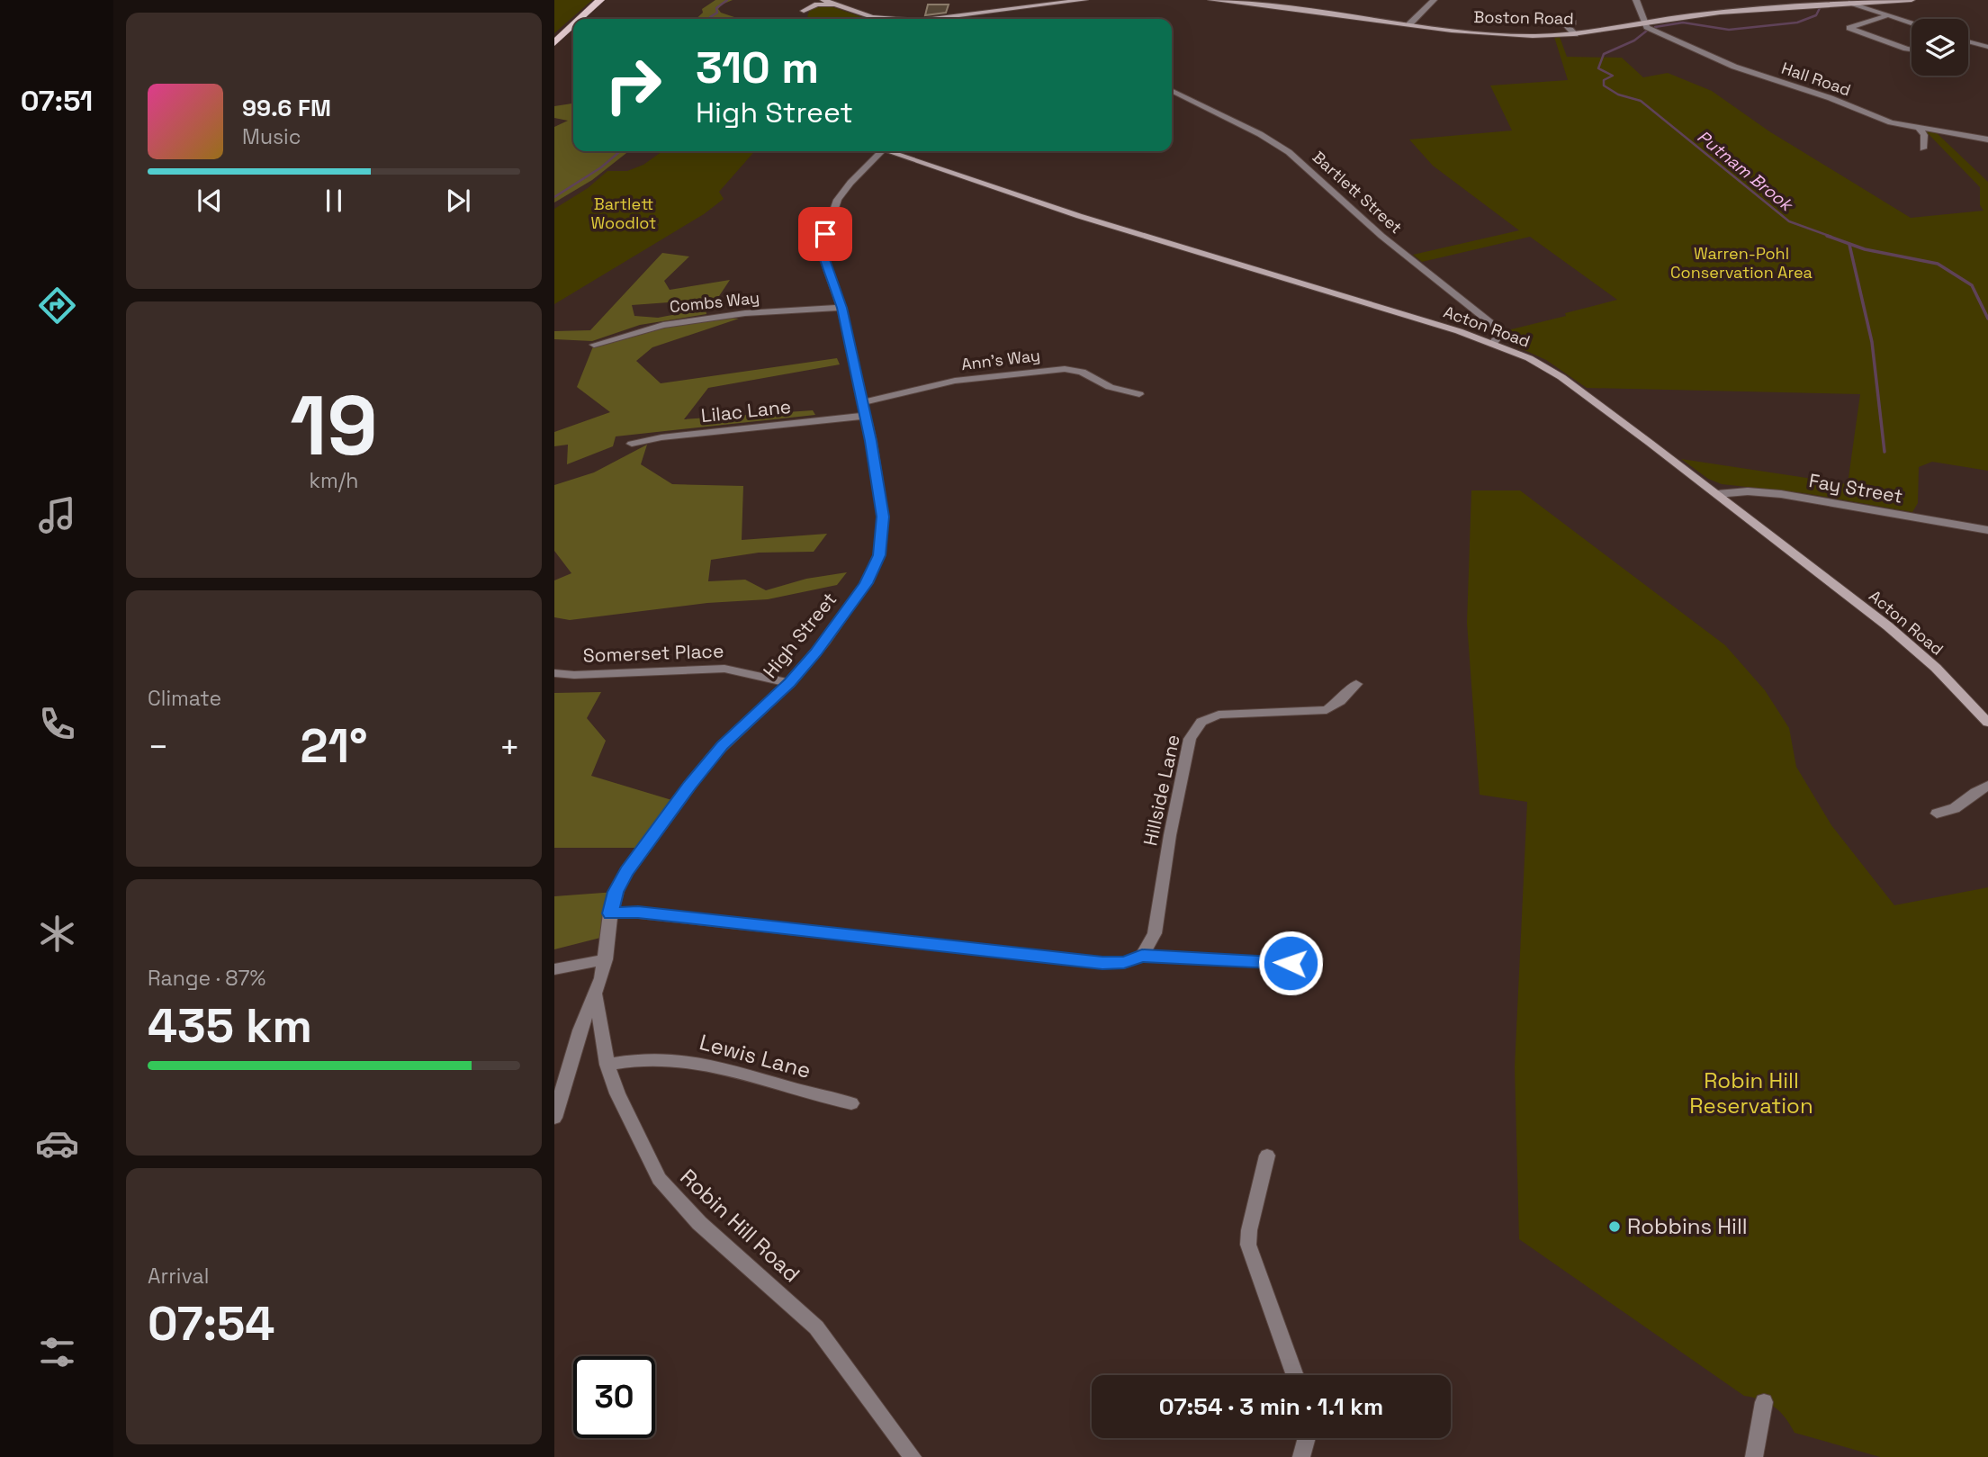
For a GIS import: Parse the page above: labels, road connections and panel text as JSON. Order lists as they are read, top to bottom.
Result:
{
  "streets": {
    "main road": ["Boston Road", "Acton Road"],
    "street": [
      "Hall Road",
      "Bartlett Street",
      "Combs Way",
      "Ann's Way",
      "Lilac Lane",
      "Fay Street",
      "High Street",
      "Somerset Place",
      "Hillside Lane",
      "Lewis Lane",
      "Robin Hill Road"
    ]
  },
  "crossings": [
    ["Boston Road", "Hall Road"],
    ["Bartlett Street", "Acton Road"],
    ["Combs Way", "High Street"],
    ["Acton Road", "Fay Street"],
    ["Ann's Way", "High Street"],
    ["Lilac Lane", "High Street"],
    ["High Street", "Somerset Place"],
    ["High Street", "Robin Hill Road"],
    ["Lewis Lane", "Robin Hill Road"]
  ],
  "water": ["Putnam Brook"],
  "parks": ["Bartlett Woodlot", "Warren-Pohl Conservation Area", "Robin Hill Reservation"],
  "places": ["Robbins Hill"],
  "page": {
    "tabs": "07:51",
    "turn": ["310 m", "High Street"],
    "song": ["99.6 FM", "Music"],
    "tile": [
      ["19", "km/h"],
      "Climate",
      ["Range · 87%", "435 km"],
      ["Arrival", "07:54"]
    ],
    "heat": ["−", "21°", "+"],
    "limit": "30",
    "trip": "07:54 · 3 min · 1.1 km"
  }
}
